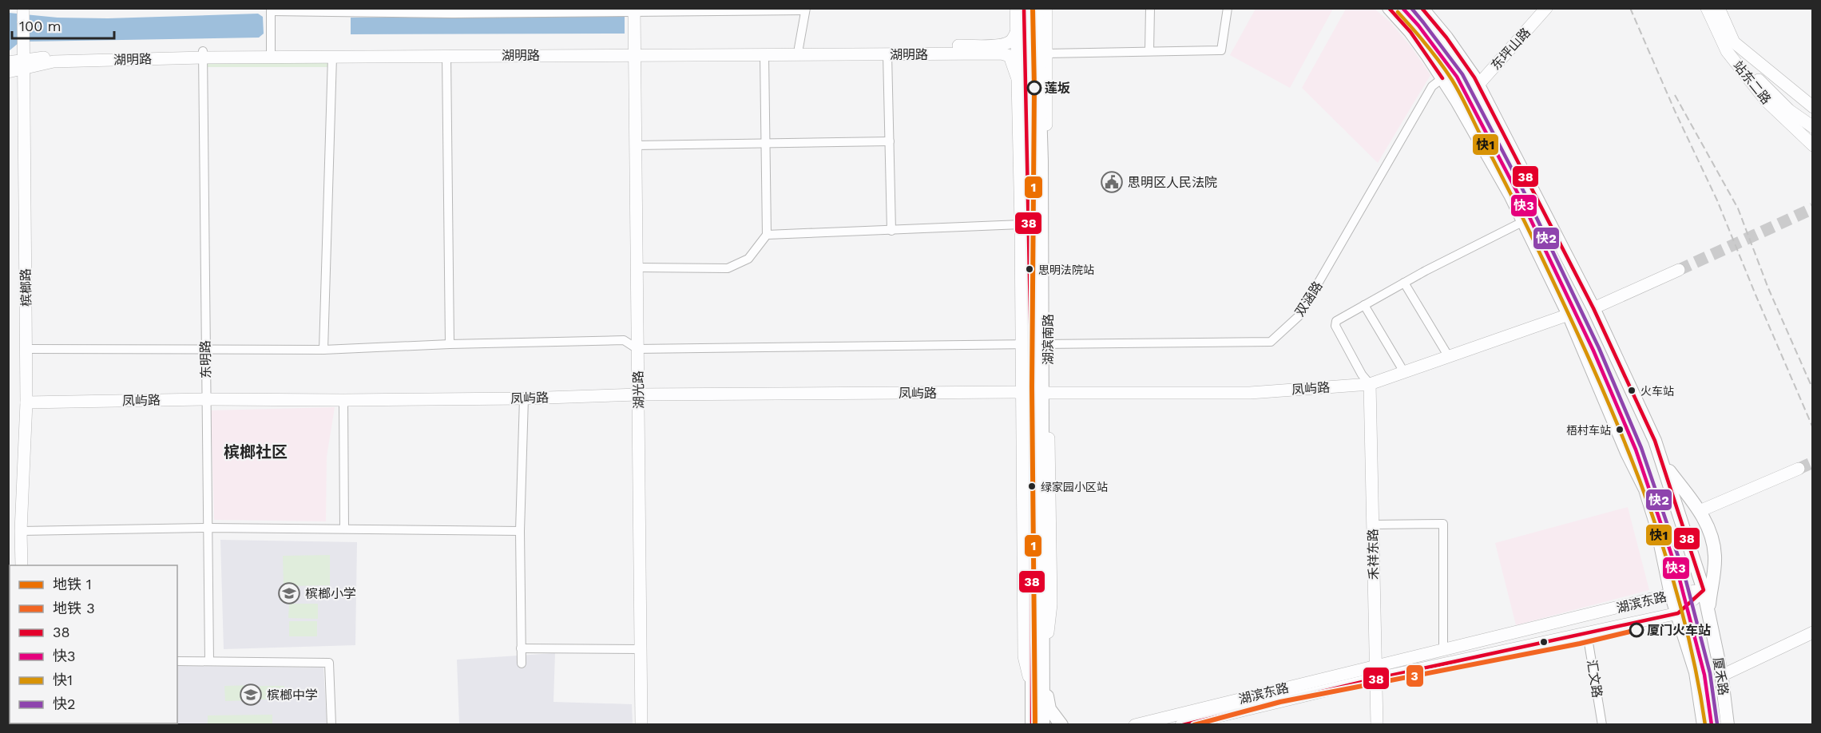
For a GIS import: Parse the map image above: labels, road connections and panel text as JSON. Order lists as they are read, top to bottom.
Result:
{
  "streets": {
    "main road": ["湖滨南路", "厦禾路"],
    "street": [
      "东坪山路",
      "湖明路",
      "站东二路",
      "槟榔路",
      "双涵路",
      "东明路",
      "凤屿路",
      "湖光路",
      "禾祥东路",
      "湖滨东路",
      "汇文路"
    ]
  },
  "crossings": [
    ["东坪山路", "厦禾路"],
    ["湖明路", "槟榔路"],
    ["湖明路", "东明路"],
    ["湖明路", "湖光路"],
    ["槟榔路", "凤屿路"],
    ["双涵路", "湖滨南路"],
    ["双涵路", "湖光路"],
    ["双涵路", "厦禾路"],
    ["湖滨南路", "凤屿路"],
    ["东明路", "凤屿路"],
    ["凤屿路", "湖光路"],
    ["凤屿路", "禾祥东路"],
    ["凤屿路", "厦禾路"],
    ["禾祥东路", "湖滨东路"],
    ["湖滨东路", "厦禾路"],
    ["湖滨东路", "汇文路"]
  ],
  "districts": ["槟榔社区"],
  "places": {
    "other": [
      "莲坂",
      "思明法院站",
      "火车站",
      "梧村车站",
      "绿家园小区站",
      "厦门火车站"
    ],
    "public building": ["思明区人民法院"],
    "school or university": ["槟榔小学", "槟榔中学"]
  },
  "lines": [
    "metro line 1",
    "transit line 38",
    "transit line 快3",
    "transit line 快2",
    "transit line 快1",
    "metro line 3"
  ],
  "legend": [
    "地铁 1",
    "地铁 3",
    "38",
    "快3",
    "快1",
    "快2"
  ],
  "scale_bar": "100 m"
}
